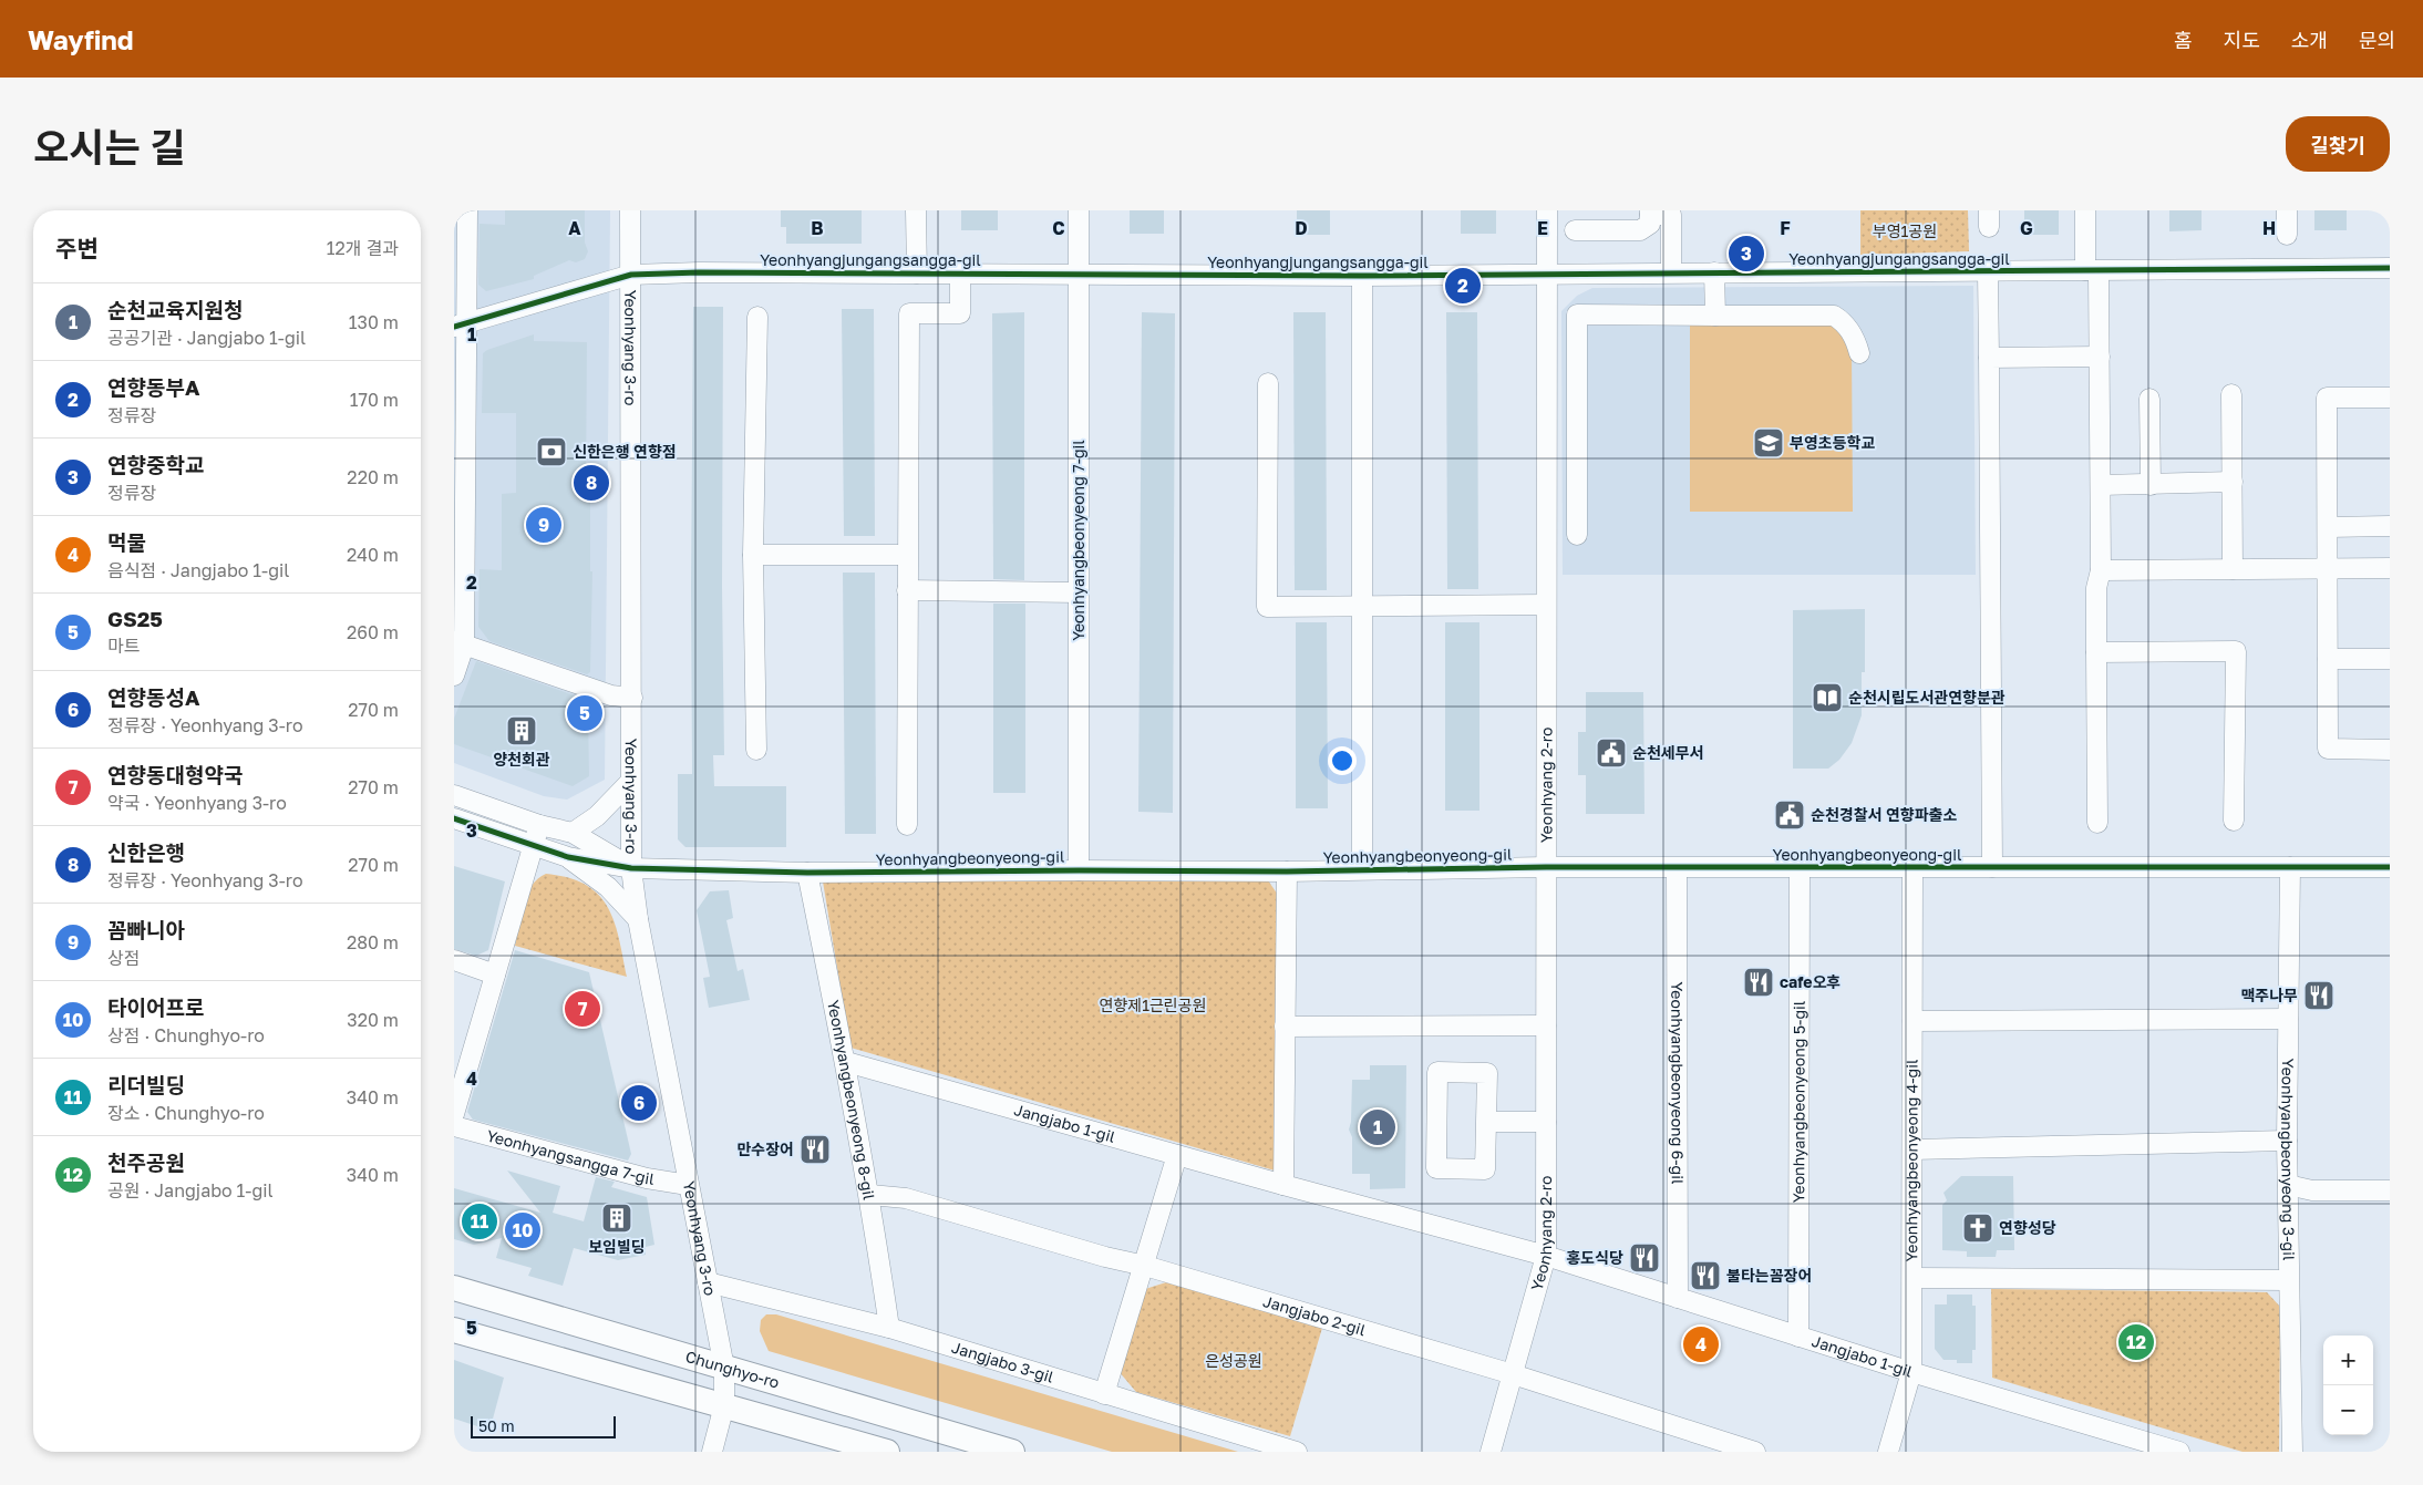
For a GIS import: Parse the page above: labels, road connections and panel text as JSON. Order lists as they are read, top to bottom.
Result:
{
  "streets": {
    "main road": ["Chunghyo-ro"],
    "street": [
      "Yeonhyangjungangsangga-gil",
      "Yeonhyang 3-ro",
      "Yeonhyangbeonyeong 7-gil",
      "Yeonhyang 2-ro",
      "Yeonhyangbeonyeong-gil",
      "Yeonhyangbeonyeong 6-gil",
      "Yeonhyangbeonyeong 8-gil",
      "Yeonhyangbeonyeong 5-gil",
      "Jangjabo 1-gil",
      "Yeonhyangsangga 7-gil",
      "Yeonhyangbeonyeong 3-gil",
      "Yeonhyangbeonyeong 4-gil",
      "Jangjabo 2-gil",
      "Jangjabo 3-gil"
    ]
  },
  "crossings": [
    ["Yeonhyangjungangsangga-gil", "Yeonhyang 3-ro"],
    ["Yeonhyangjungangsangga-gil", "Yeonhyangbeonyeong 7-gil"],
    ["Yeonhyangjungangsangga-gil", "Yeonhyang 2-ro"],
    ["Yeonhyang 3-ro", "Yeonhyangbeonyeong-gil"],
    ["Yeonhyang 3-ro", "Yeonhyangsangga 7-gil"],
    ["Yeonhyang 3-ro", "Jangjabo 3-gil"],
    ["Yeonhyang 3-ro", "Chunghyo-ro"],
    ["Yeonhyangbeonyeong 7-gil", "Yeonhyangbeonyeong-gil"],
    ["Yeonhyang 2-ro", "Yeonhyangbeonyeong-gil"],
    ["Yeonhyang 2-ro", "Jangjabo 1-gil"],
    ["Yeonhyang 2-ro", "Jangjabo 2-gil"],
    ["Yeonhyangbeonyeong-gil", "Yeonhyangbeonyeong 6-gil"],
    ["Yeonhyangbeonyeong-gil", "Yeonhyangbeonyeong 8-gil"],
    ["Yeonhyangbeonyeong-gil", "Yeonhyangbeonyeong 5-gil"],
    ["Yeonhyangbeonyeong-gil", "Yeonhyangbeonyeong 3-gil"],
    ["Yeonhyangbeonyeong-gil", "Yeonhyangbeonyeong 4-gil"],
    ["Yeonhyangbeonyeong 6-gil", "Jangjabo 1-gil"],
    ["Yeonhyangbeonyeong 8-gil", "Jangjabo 1-gil"],
    ["Yeonhyangbeonyeong 8-gil", "Jangjabo 2-gil"],
    ["Yeonhyangbeonyeong 8-gil", "Jangjabo 3-gil"],
    ["Yeonhyangbeonyeong 5-gil", "Jangjabo 1-gil"],
    ["Jangjabo 1-gil", "Yeonhyangbeonyeong 4-gil"]
  ],
  "parks": ["부영1공원", "연향제1근린공원", "은성공원"],
  "places": {
    "school or university": ["부영초등학교"],
    "bank": ["신한은행 연향점"],
    "library": ["순천시립도서관연향분관"],
    "building": ["양천회관", "보임빌딩"],
    "public building": ["순천세무서", "순천경찰서 연향파출소"],
    "restaurant": [
      "cafe오후",
      "맥주나무",
      "만수장어",
      "홍도식당",
      "불타는꼼장어"
    ],
    "church": ["연향성당"]
  },
  "scale_bar": "50 m",
  "page": {
    "header": "Wayfind",
    "nav": [
      "홈",
      "지도",
      "소개",
      "문의"
    ],
    "title": "오시는 길",
    "buttons": "길찾기",
    "heading": ["주변", "12개 결과"],
    "pins": [
      "3",
      "2",
      "8",
      "9",
      "5",
      "7",
      "6",
      "1",
      "11",
      "10",
      "12",
      "4"
    ],
    "list": [
      {
        "mark": "1",
        "name": "순천교육지원청",
        "note": "공공기관 · Jangjabo 1-gil",
        "value": "130 m"
      },
      {
        "mark": "2",
        "name": "연향동부A",
        "note": "정류장",
        "value": "170 m"
      },
      {
        "mark": "3",
        "name": "연향중학교",
        "note": "정류장",
        "value": "220 m"
      },
      {
        "mark": "4",
        "name": "먹물",
        "note": "음식점 · Jangjabo 1-gil",
        "value": "240 m"
      },
      {
        "mark": "5",
        "name": "GS25",
        "note": "마트",
        "value": "260 m"
      },
      {
        "mark": "6",
        "name": "연향동성A",
        "note": "정류장 · Yeonhyang 3-ro",
        "value": "270 m"
      },
      {
        "mark": "7",
        "name": "연향동대형약국",
        "note": "약국 · Yeonhyang 3-ro",
        "value": "270 m"
      },
      {
        "mark": "8",
        "name": "신한은행",
        "note": "정류장 · Yeonhyang 3-ro",
        "value": "270 m"
      },
      {
        "mark": "9",
        "name": "꼼빠니아",
        "note": "상점",
        "value": "280 m"
      },
      {
        "mark": "10",
        "name": "타이어프로",
        "note": "상점 · Chunghyo-ro",
        "value": "320 m"
      },
      {
        "mark": "11",
        "name": "리더빌딩",
        "note": "장소 · Chunghyo-ro",
        "value": "340 m"
      },
      {
        "mark": "12",
        "name": "천주공원",
        "note": "공원 · Jangjabo 1-gil",
        "value": "340 m"
      }
    ],
    "map_buttons": ["+", "−"],
    "scale": "50 m"
  },
  "grid": {
    "columns": [
      "A",
      "B",
      "C",
      "D",
      "E",
      "F",
      "G",
      "H"
    ],
    "rows": [
      "1",
      "2",
      "3",
      "4",
      "5"
    ]
  }
}
